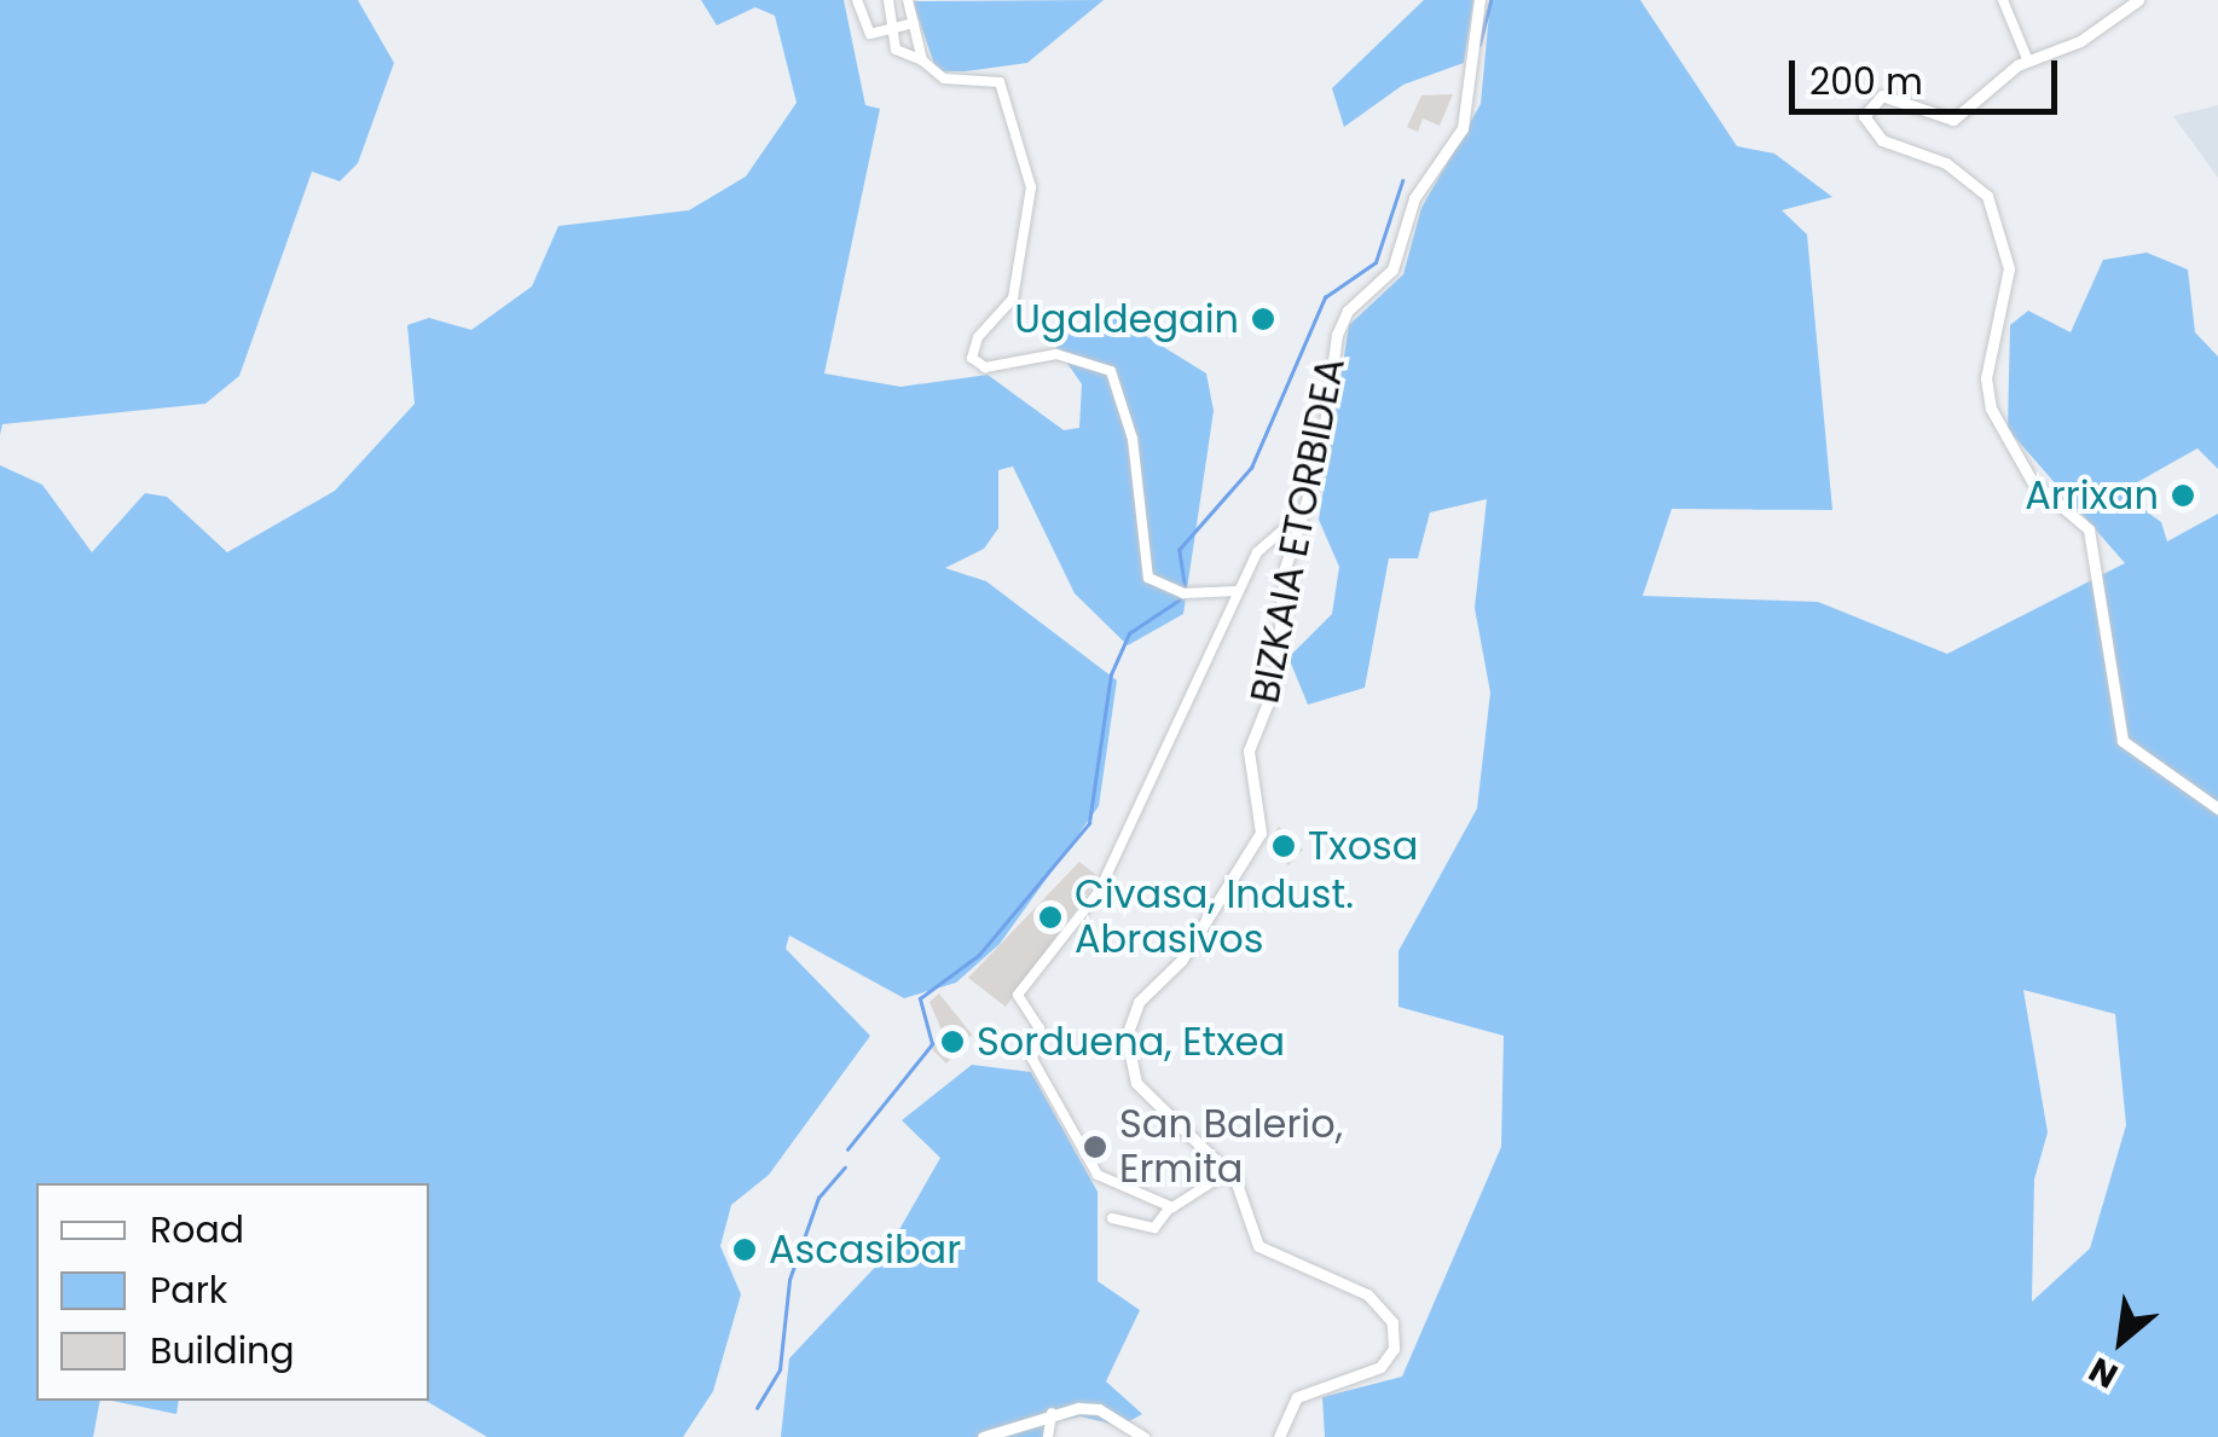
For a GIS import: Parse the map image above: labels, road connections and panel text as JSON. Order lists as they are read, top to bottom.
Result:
{
  "streets": {
    "street": ["BIZKAIA ETORBIDEA"]
  },
  "places": [
    "Ugaldegain",
    "Arrixan",
    "Txosa",
    "Civasa, Indust. Abrasivos",
    "Sorduena, Etxea",
    "San Balerio, Ermita",
    "Ascasibar"
  ],
  "legend": ["Road", "Park", "Building"],
  "scale_bar": "200 m",
  "north": "bottom left"
}
